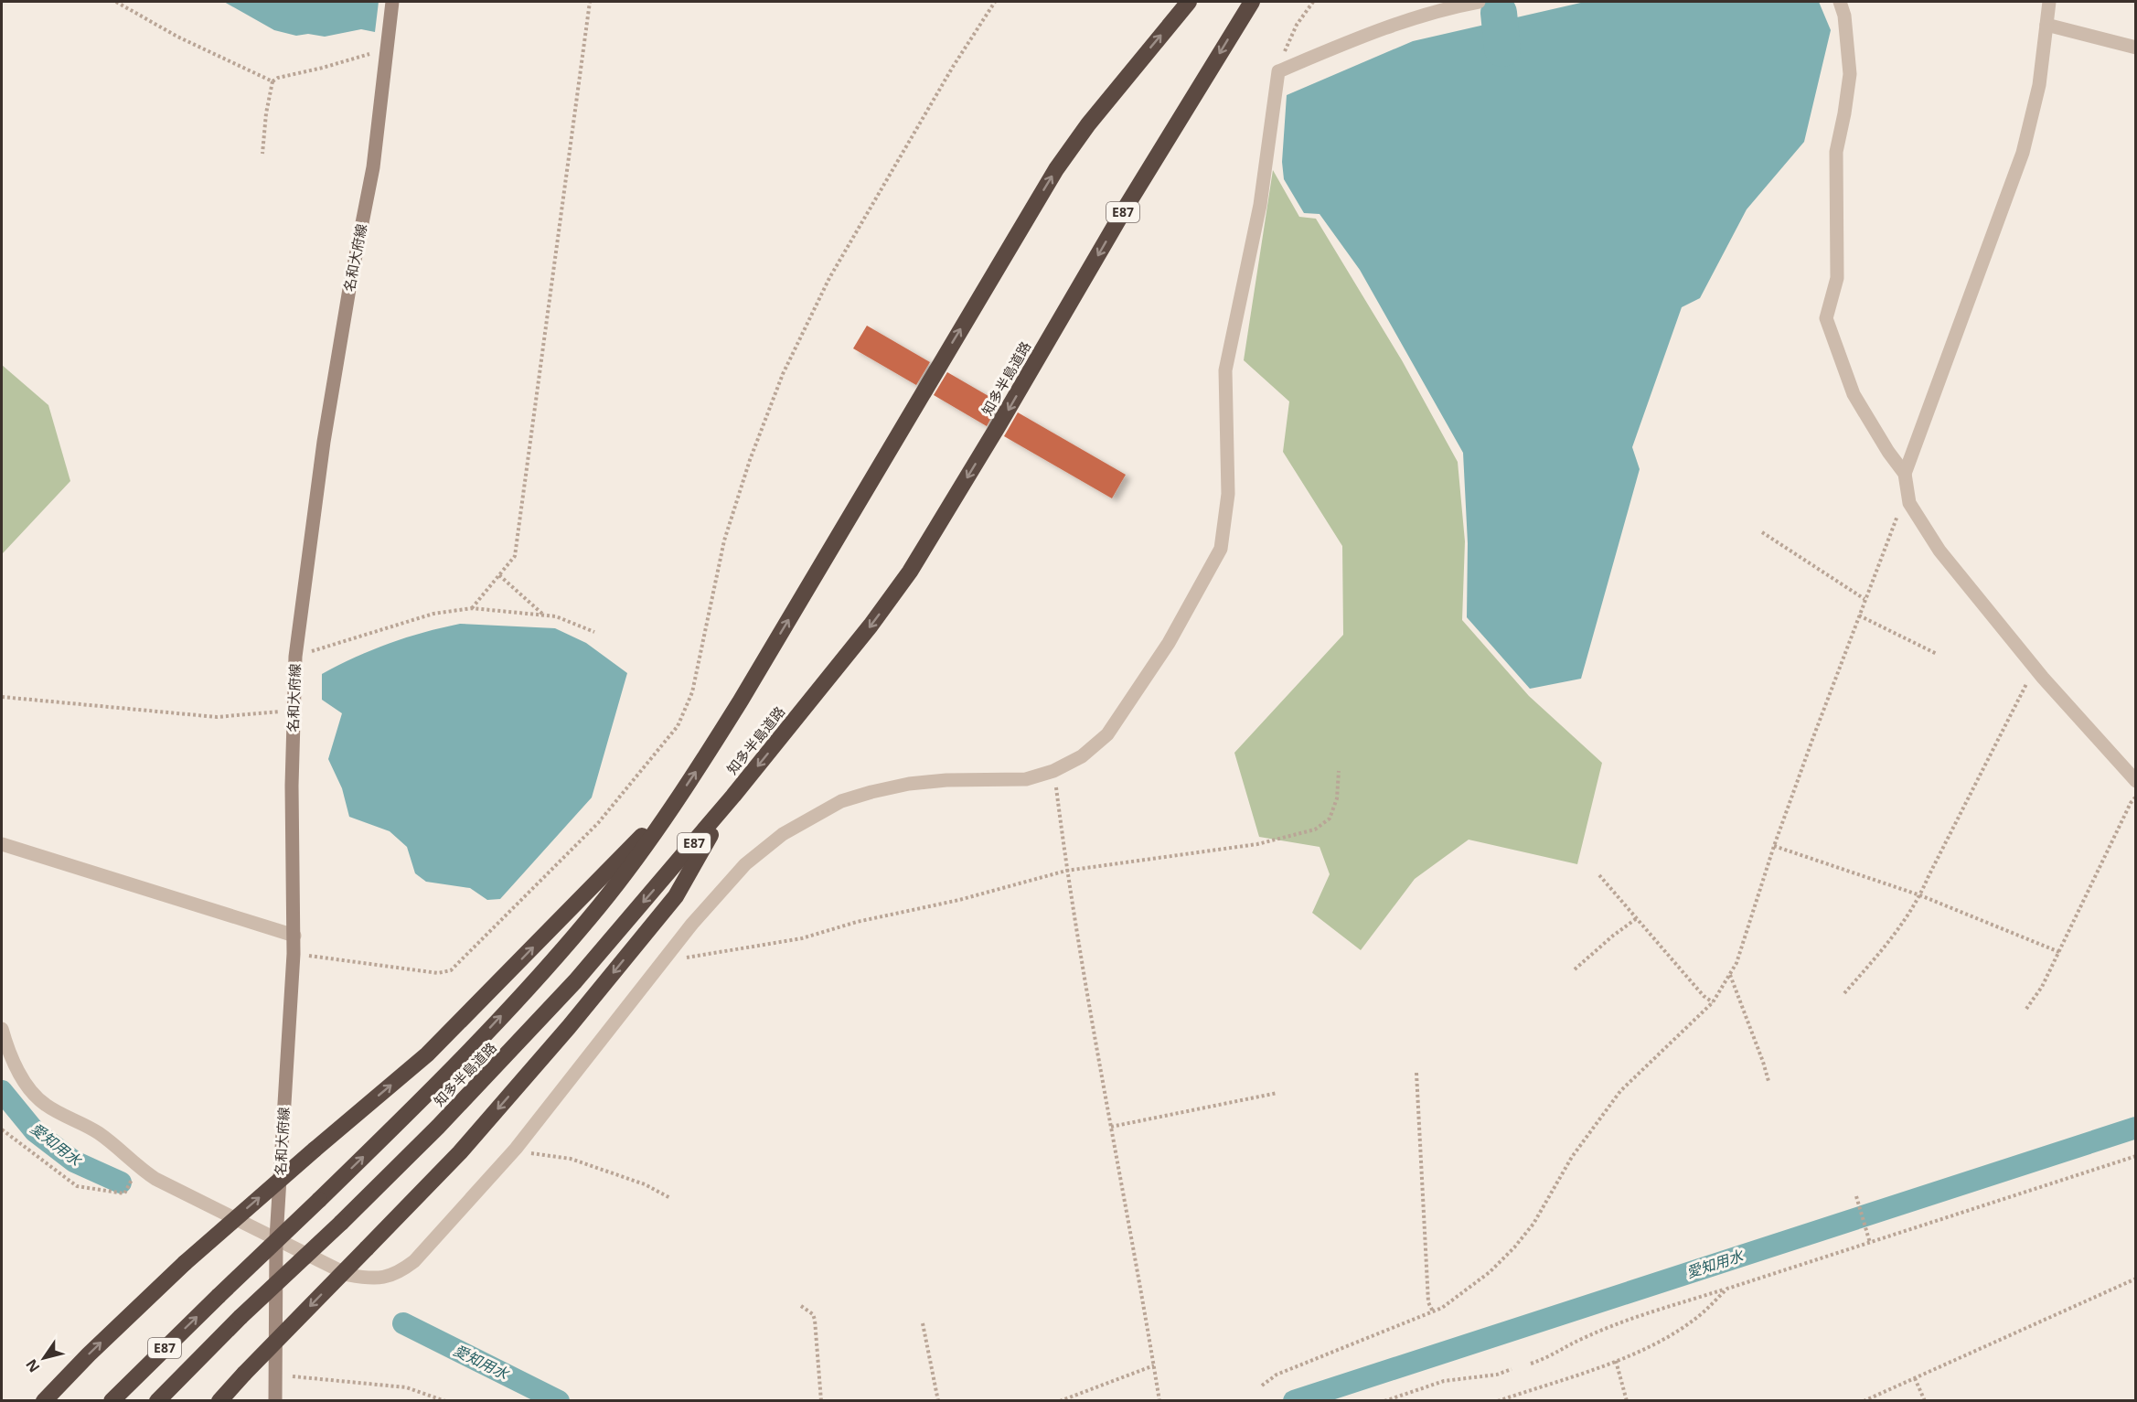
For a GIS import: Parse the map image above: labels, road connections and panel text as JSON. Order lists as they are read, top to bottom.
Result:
{
  "streets": {
    "highway": ["E87", "知多半島道路"],
    "main road": ["名和大府線"]
  },
  "water": ["愛知用水"],
  "north": "bottom left"
}
